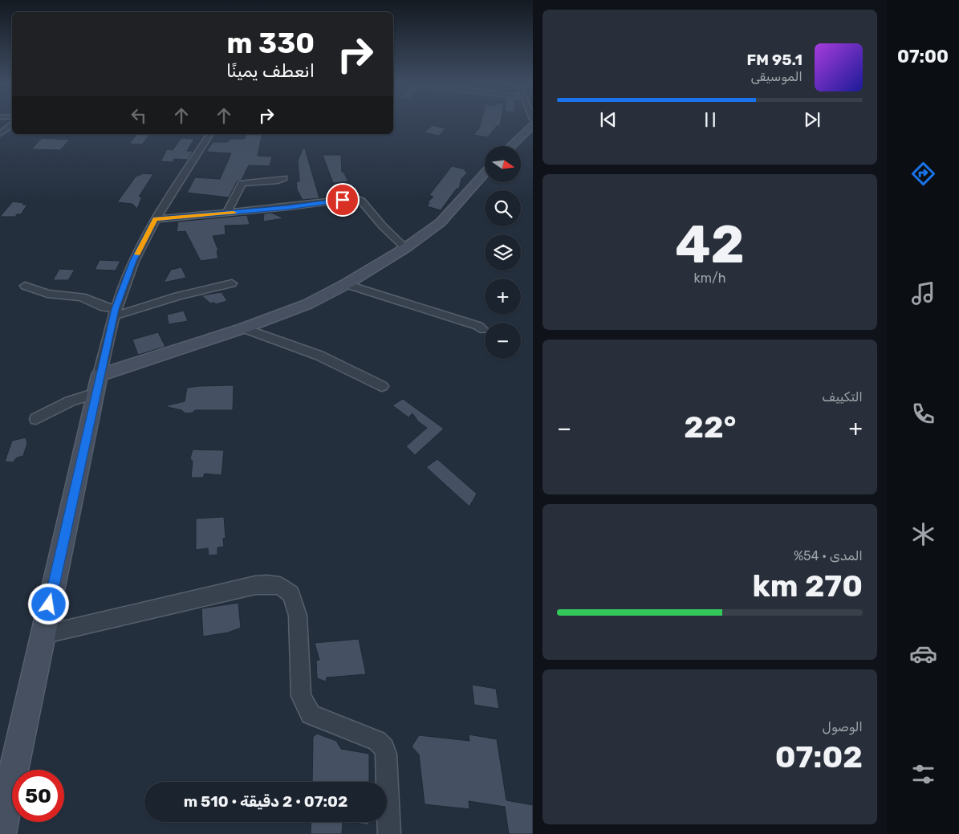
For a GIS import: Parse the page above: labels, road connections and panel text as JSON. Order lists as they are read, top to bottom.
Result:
{
  "north": "right",
  "page": {
    "tabs": "07:00",
    "turn": ["330 m", "انعطف يمينًا"],
    "song": ["95.1 FM", "الموسيقى"],
    "map_buttons": ["+", "−"],
    "tile": [
      ["42", "km/h"],
      "التكييف",
      ["المدى · 54%", "270 km"],
      ["الوصول", "07:02"]
    ],
    "heat": ["−", "22°", "+"],
    "limit": "50",
    "trip": "07:02 · 2 دقيقة · 510 m"
  }
}
